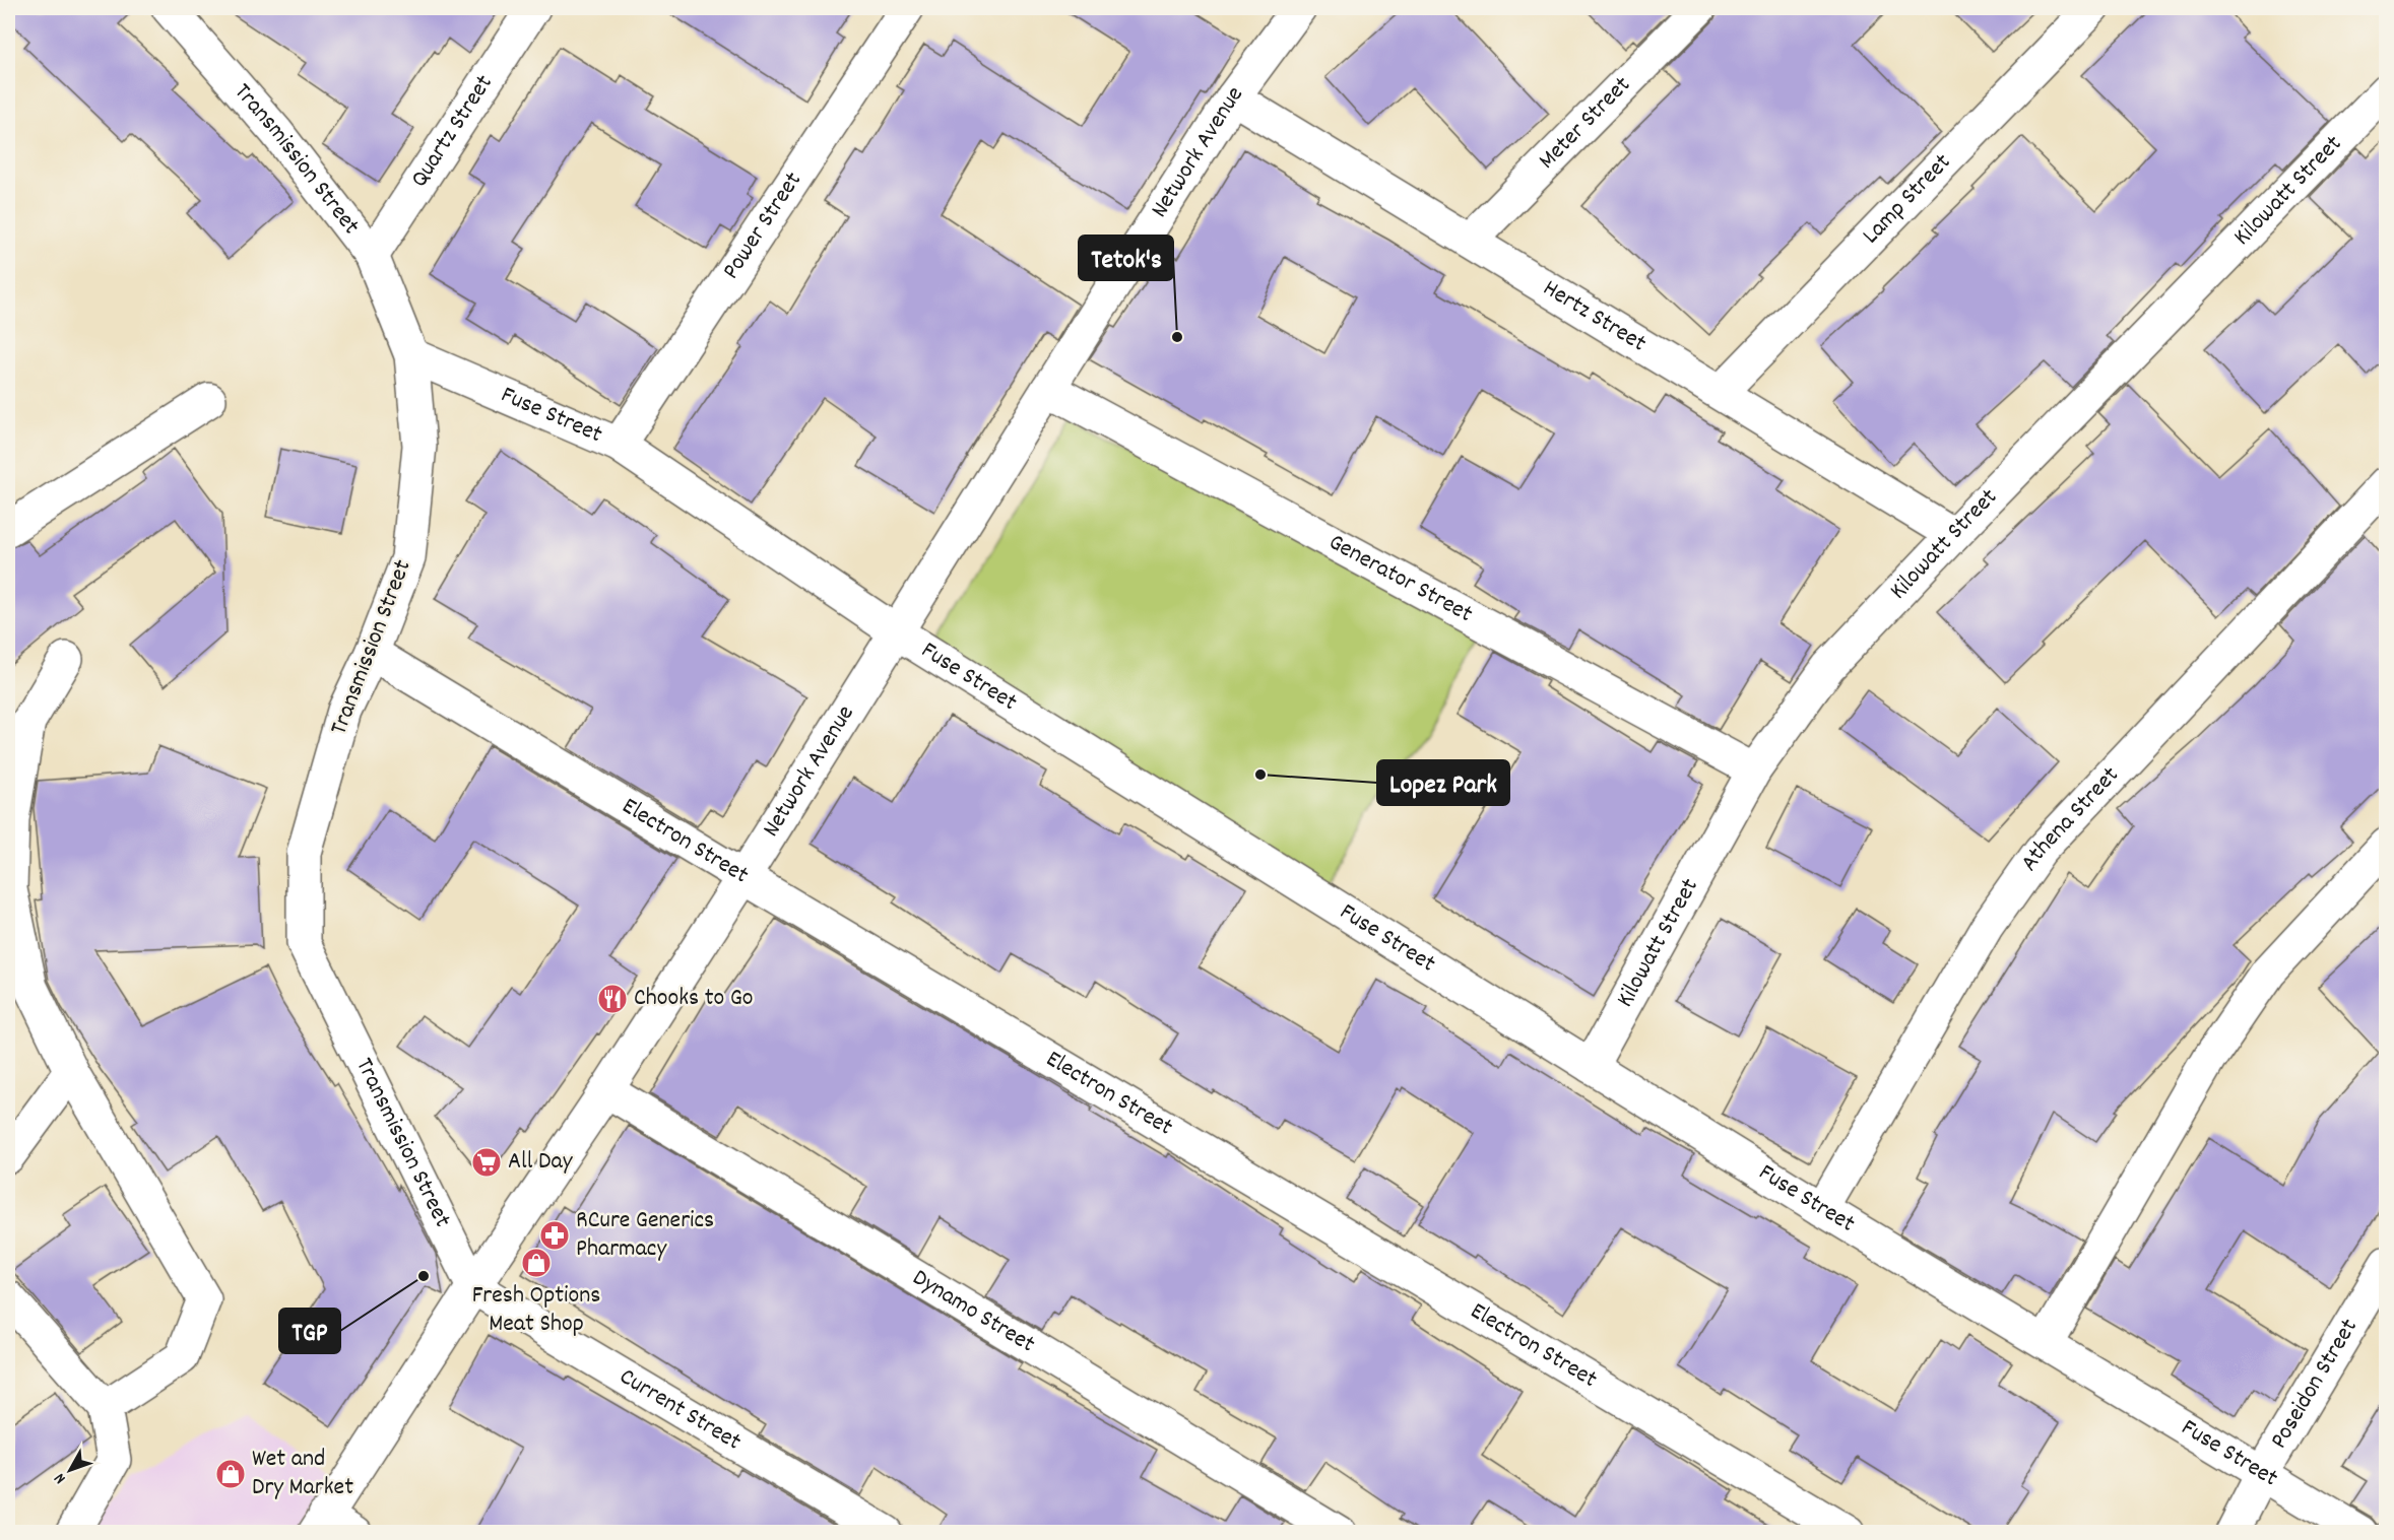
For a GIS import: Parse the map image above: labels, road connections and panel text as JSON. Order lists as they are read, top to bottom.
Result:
{
  "streets": {
    "street": [
      "Meter Street",
      "Quartz Street",
      "Network Avenue",
      "Transmission Street",
      "Kilowatt Street",
      "Lamp Street",
      "Power Street",
      "Hertz Street",
      "Fuse Street",
      "Generator Street",
      "Athena Street",
      "Electron Street",
      "Dynamo Street",
      "Poseidon Street",
      "Current Street"
    ]
  },
  "crossings": [
    ["Meter Street", "Hertz Street"],
    ["Quartz Street", "Transmission Street"],
    ["Network Avenue", "Transmission Street"],
    ["Network Avenue", "Hertz Street"],
    ["Network Avenue", "Fuse Street"],
    ["Network Avenue", "Generator Street"],
    ["Network Avenue", "Electron Street"],
    ["Network Avenue", "Dynamo Street"],
    ["Network Avenue", "Current Street"],
    ["Transmission Street", "Fuse Street"],
    ["Transmission Street", "Electron Street"],
    ["Transmission Street", "Current Street"],
    ["Kilowatt Street", "Hertz Street"],
    ["Kilowatt Street", "Fuse Street"],
    ["Kilowatt Street", "Generator Street"],
    ["Lamp Street", "Hertz Street"],
    ["Power Street", "Fuse Street"],
    ["Fuse Street", "Athena Street"],
    ["Fuse Street", "Poseidon Street"]
  ],
  "places": {
    "other": ["Tetok's", "Lopez Park", "TGP"],
    "restaurant": ["Chooks to Go"],
    "supermarket": ["All Day"],
    "pharmacy": ["RCure Generics Pharmacy"],
    "shop": ["Fresh Options Meat Shop", "Wet and Dry Market"]
  },
  "north": "bottom left"
}
